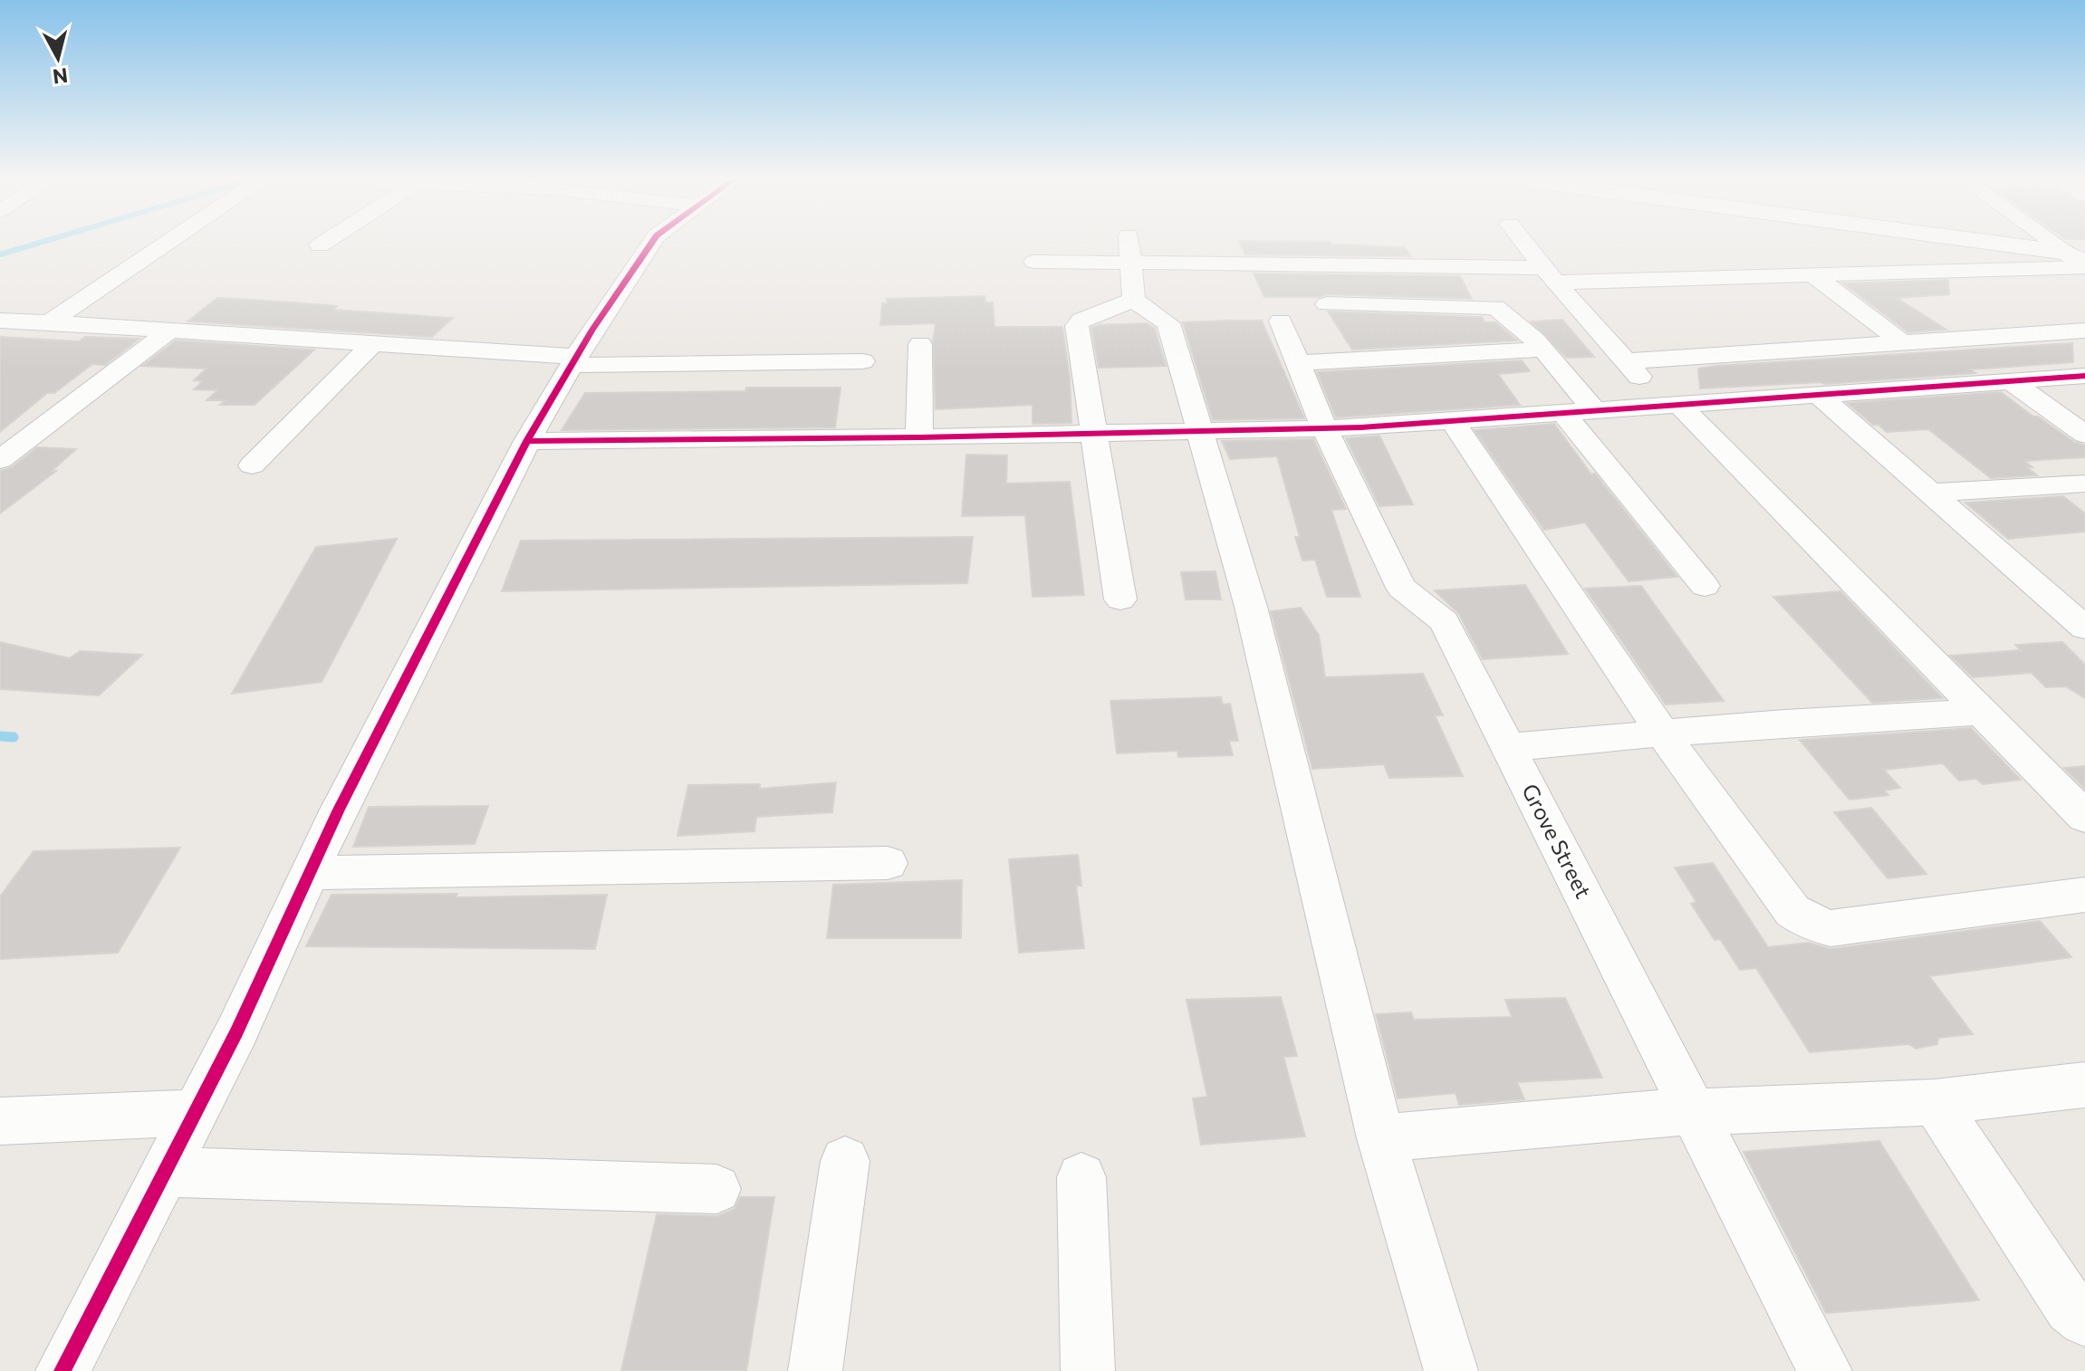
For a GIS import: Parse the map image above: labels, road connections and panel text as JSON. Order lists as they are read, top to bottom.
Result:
{
  "streets": {
    "street": ["Grove Street"]
  },
  "north": "bottom"
}
